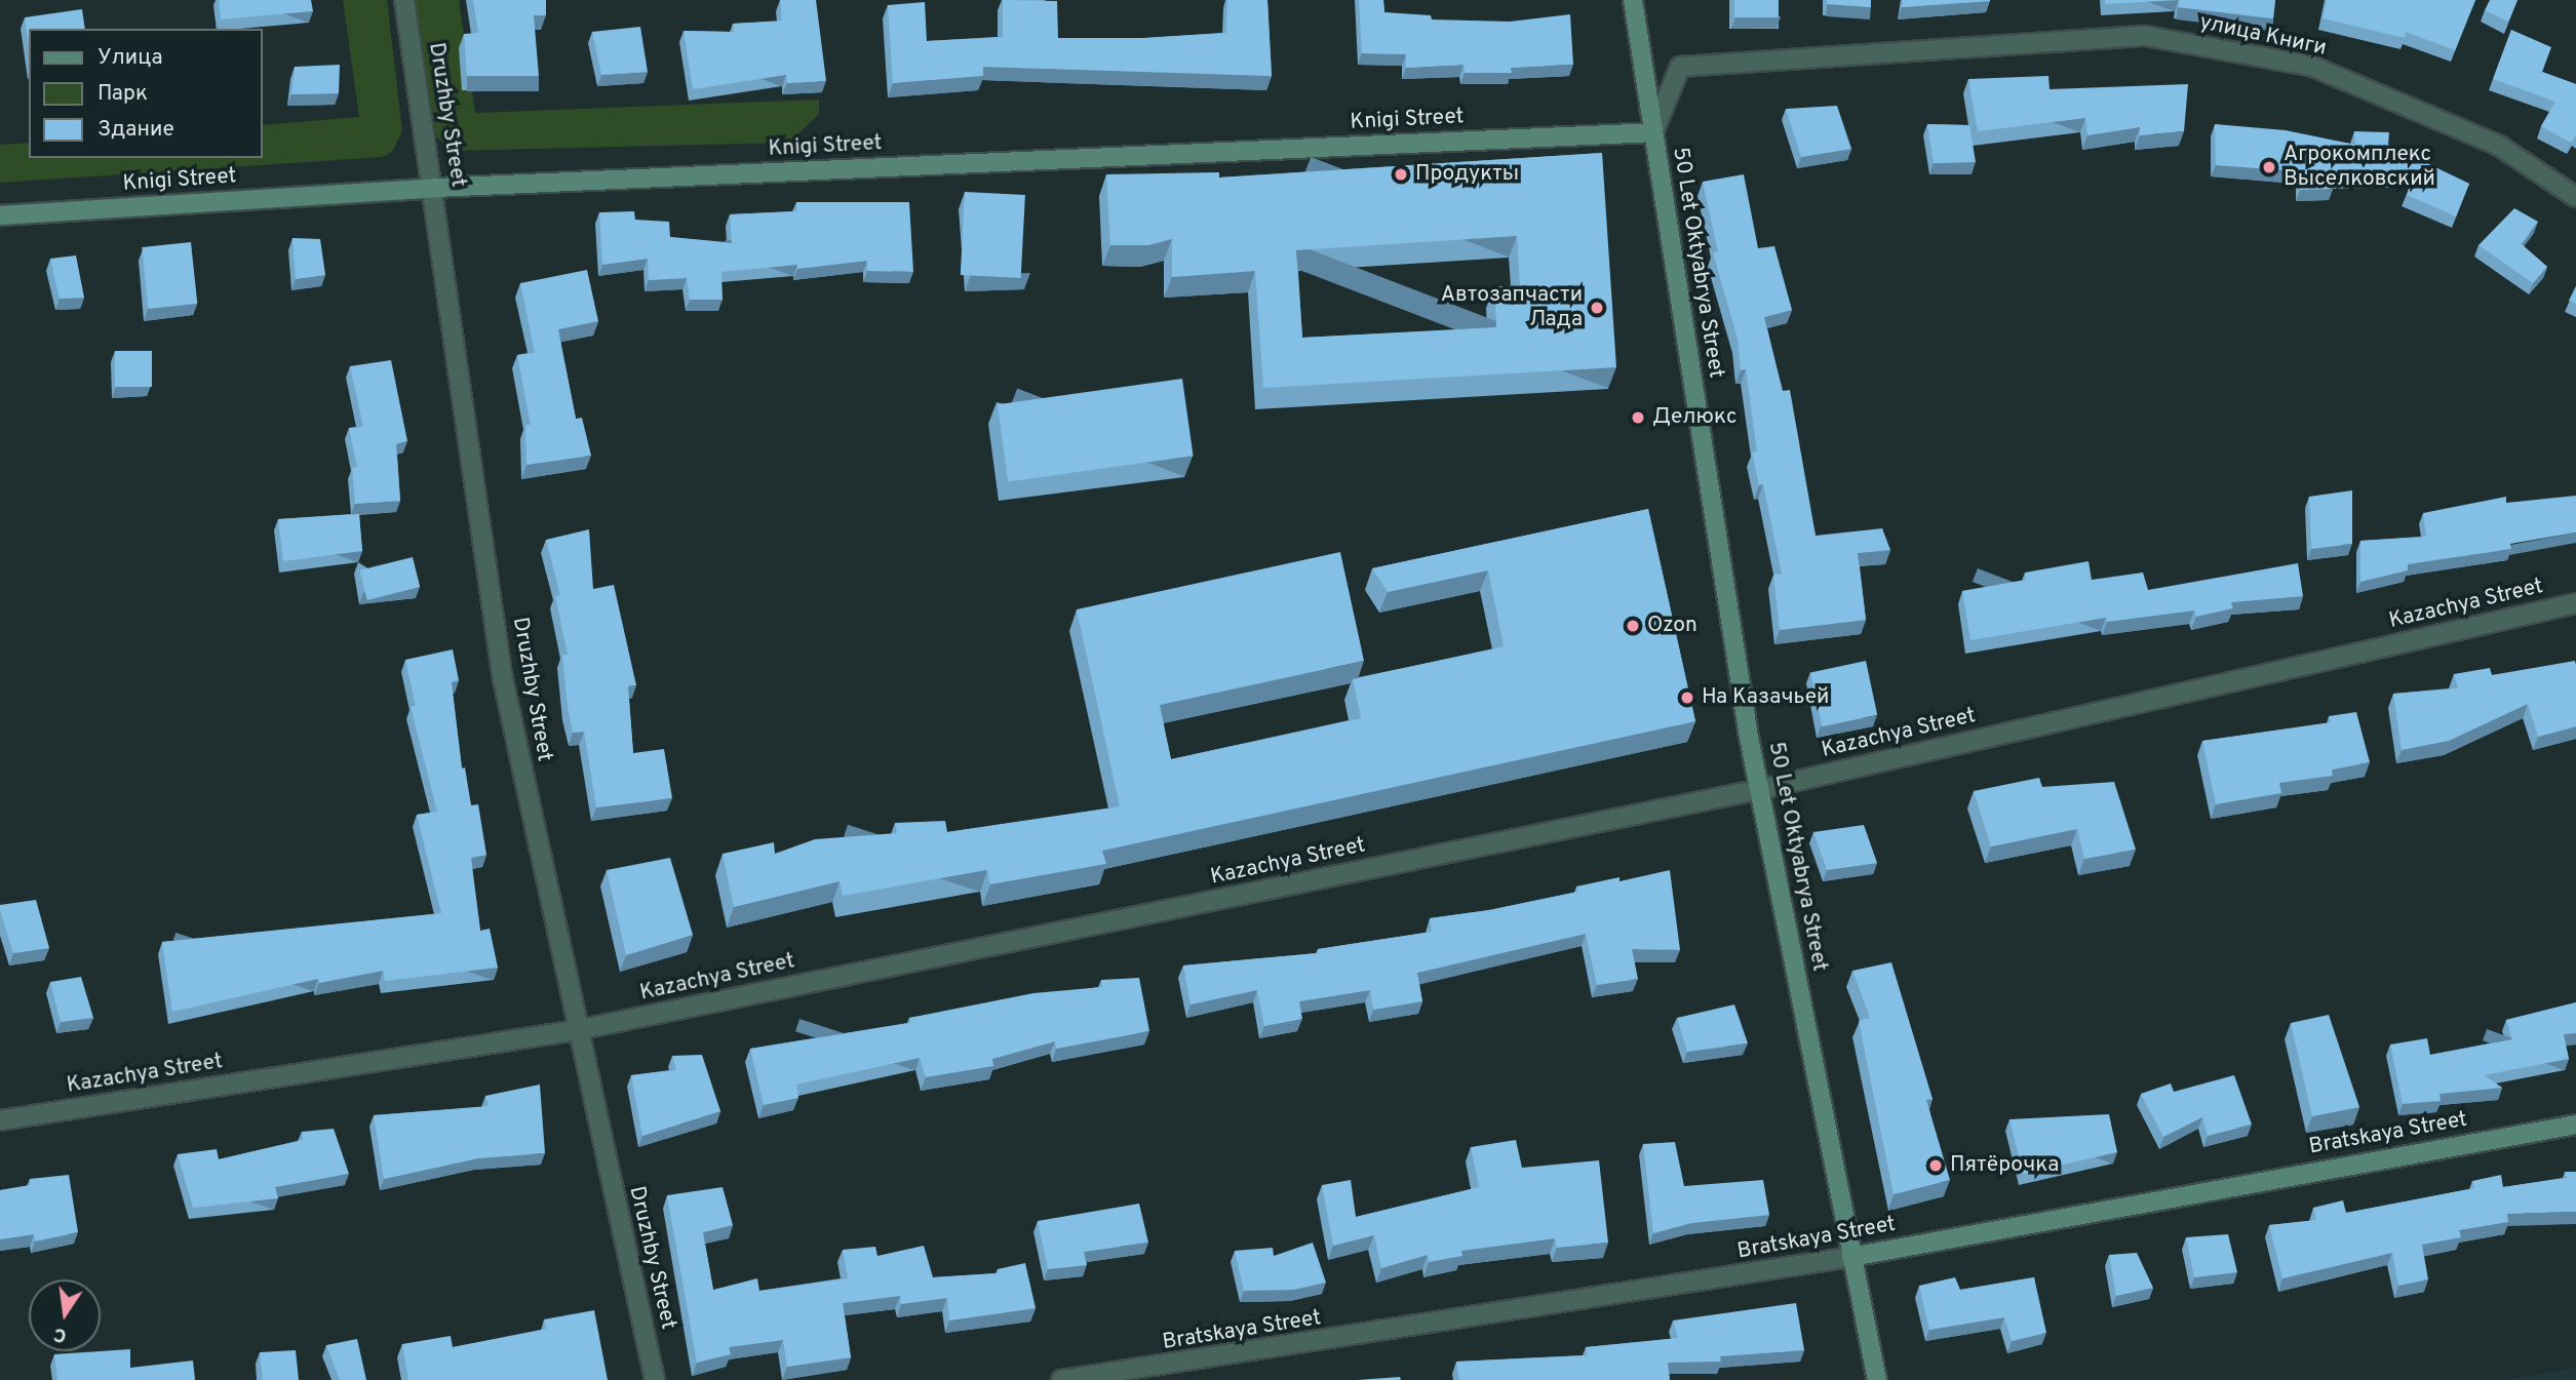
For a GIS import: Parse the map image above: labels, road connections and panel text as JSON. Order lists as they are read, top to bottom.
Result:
{
  "streets": {
    "street": [
      "улица Книги",
      "Druzhby Street",
      "Knigi Street",
      "50 Let Oktyabrya Street",
      "Kazachya Street",
      "Bratskaya Street"
    ]
  },
  "crossings": [
    ["улица Книги", "Knigi Street"],
    ["улица Книги", "50 Let Oktyabrya Street"],
    ["Druzhby Street", "Knigi Street"],
    ["Druzhby Street", "Kazachya Street"],
    ["Knigi Street", "50 Let Oktyabrya Street"],
    ["50 Let Oktyabrya Street", "Kazachya Street"],
    ["50 Let Oktyabrya Street", "Bratskaya Street"]
  ],
  "places": [
    "Агрокомплекс Выселковский",
    "Продукты",
    "Автозапчасти Лада",
    "Делюкс",
    "Ozon",
    "На Казачьей",
    "Пятёрочка"
  ],
  "legend": ["Улица", "Парк", "Здание"],
  "north": "bottom"
}
